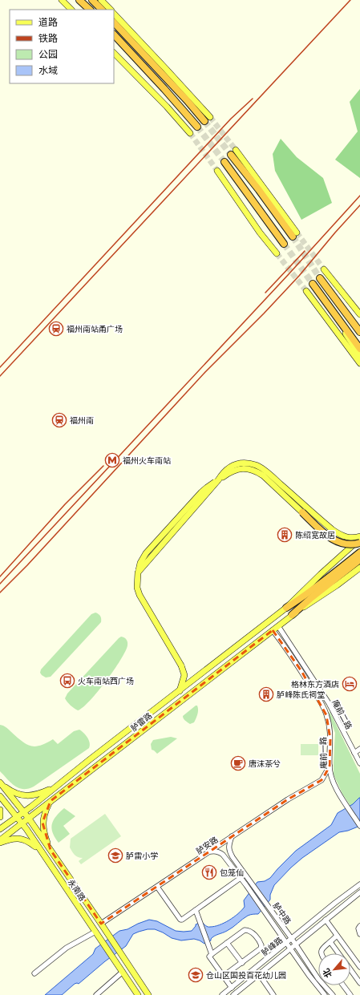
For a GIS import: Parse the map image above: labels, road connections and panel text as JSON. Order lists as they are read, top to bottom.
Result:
{
  "streets": {
    "main road": ["胪雷路", "永南路"],
    "street": [
      "庵前二路",
      "庵前一路",
      "胪安路",
      "胪中路",
      "胪峰路"
    ]
  },
  "crossings": [
    ["庵前二路", "胪雷路"],
    ["胪雷路", "庵前一路"],
    ["胪雷路", "永南路"],
    ["胪安路", "胪中路"],
    ["胪中路", "胪峰路"]
  ],
  "places": {
    "station": ["福州南站甬广场", "福州南"],
    "metro station": ["福州火车南站"],
    "building": ["陈绍宽故居", "胪峰陈氏祠堂"],
    "bus stop": ["火车南站西广场"],
    "hotel": ["格林东方酒店"],
    "cafe": ["唐沫茶兮"],
    "school or university": ["胪雷小学", "仓山区国投百花幼儿园"],
    "restaurant": ["包笼仙"]
  },
  "legend": [
    "道路",
    "铁路",
    "公园",
    "水域"
  ],
  "north": "bottom left"
}
